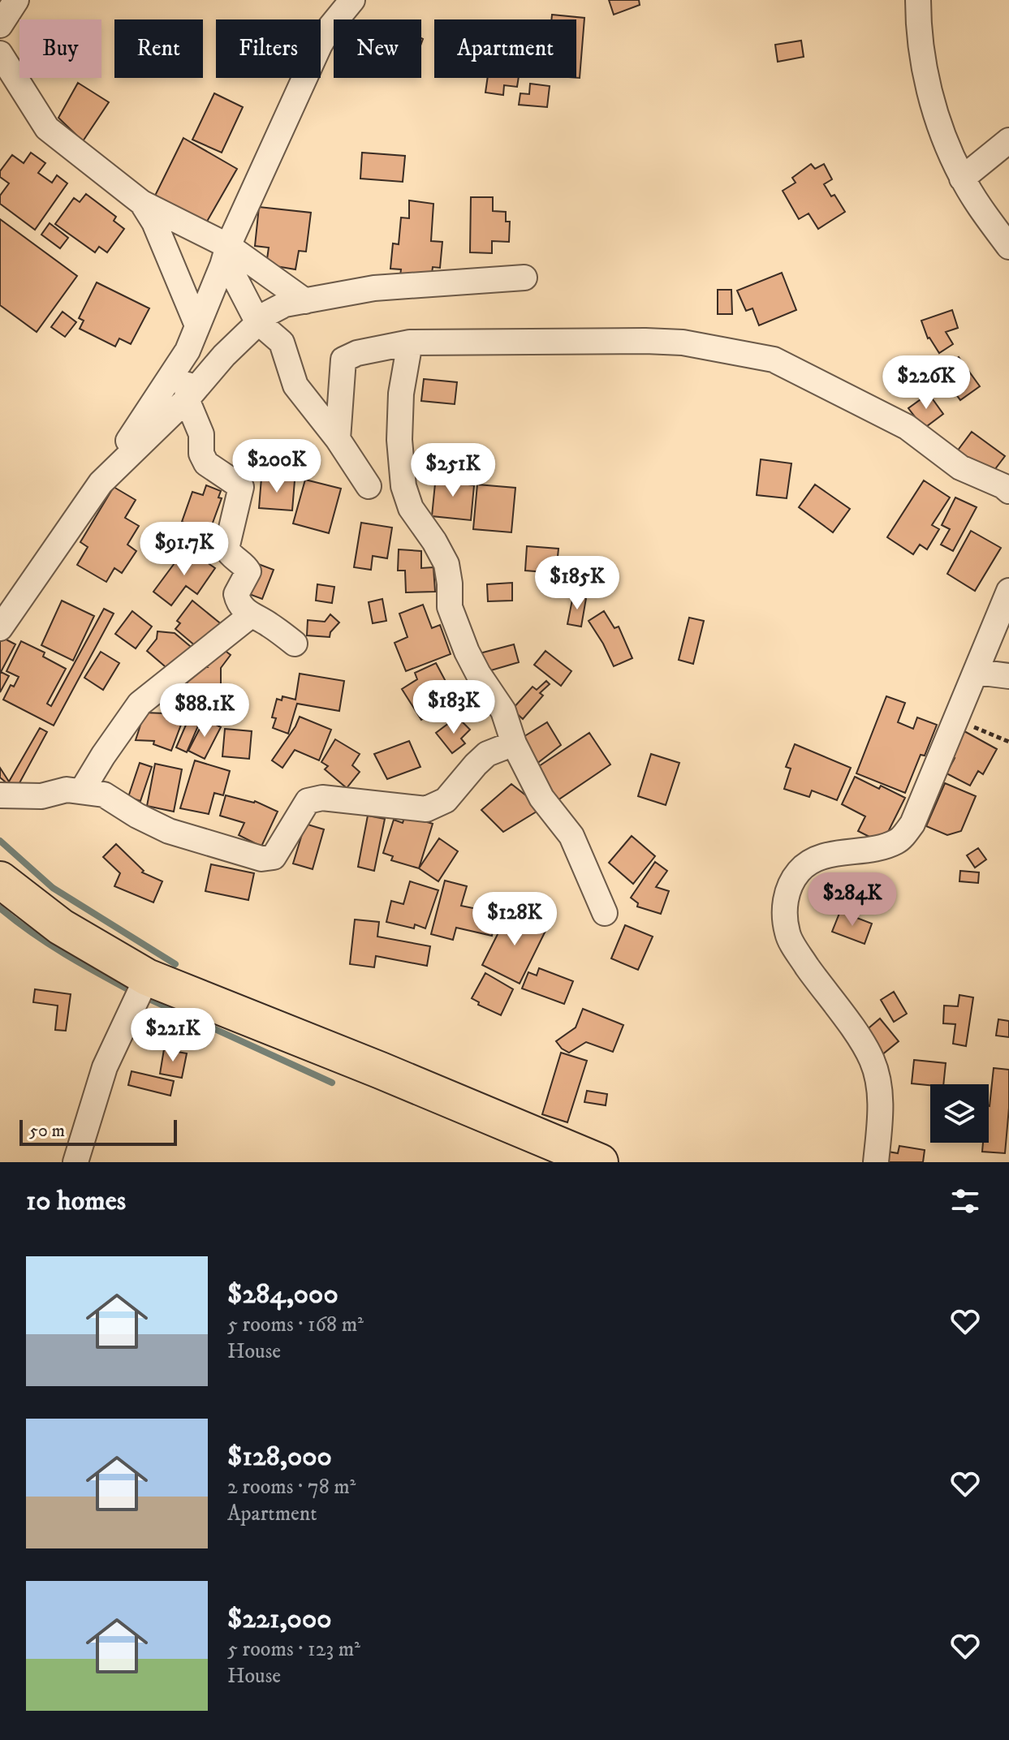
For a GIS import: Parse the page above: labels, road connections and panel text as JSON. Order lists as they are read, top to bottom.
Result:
{
  "scale_bar": "50 m",
  "page": {
    "chip": [
      "Buy",
      "Rent",
      "Filters",
      "New",
      "Apartment"
    ],
    "price": [
      "$226K",
      "$200K",
      "$251K",
      "$91.7K",
      "$185K",
      "$183K",
      "$88.1K",
      "$284K",
      "$128K",
      "$221K"
    ],
    "scale": "50 m",
    "heading": "10 homes",
    "list": [
      {
        "name": "$284,000",
        "note": "5 rooms · 168 m² · House"
      },
      {
        "name": "$128,000",
        "note": "2 rooms · 78 m² · Apartment"
      },
      {
        "name": "$221,000",
        "note": "5 rooms · 123 m² · House"
      }
    ]
  }
}
